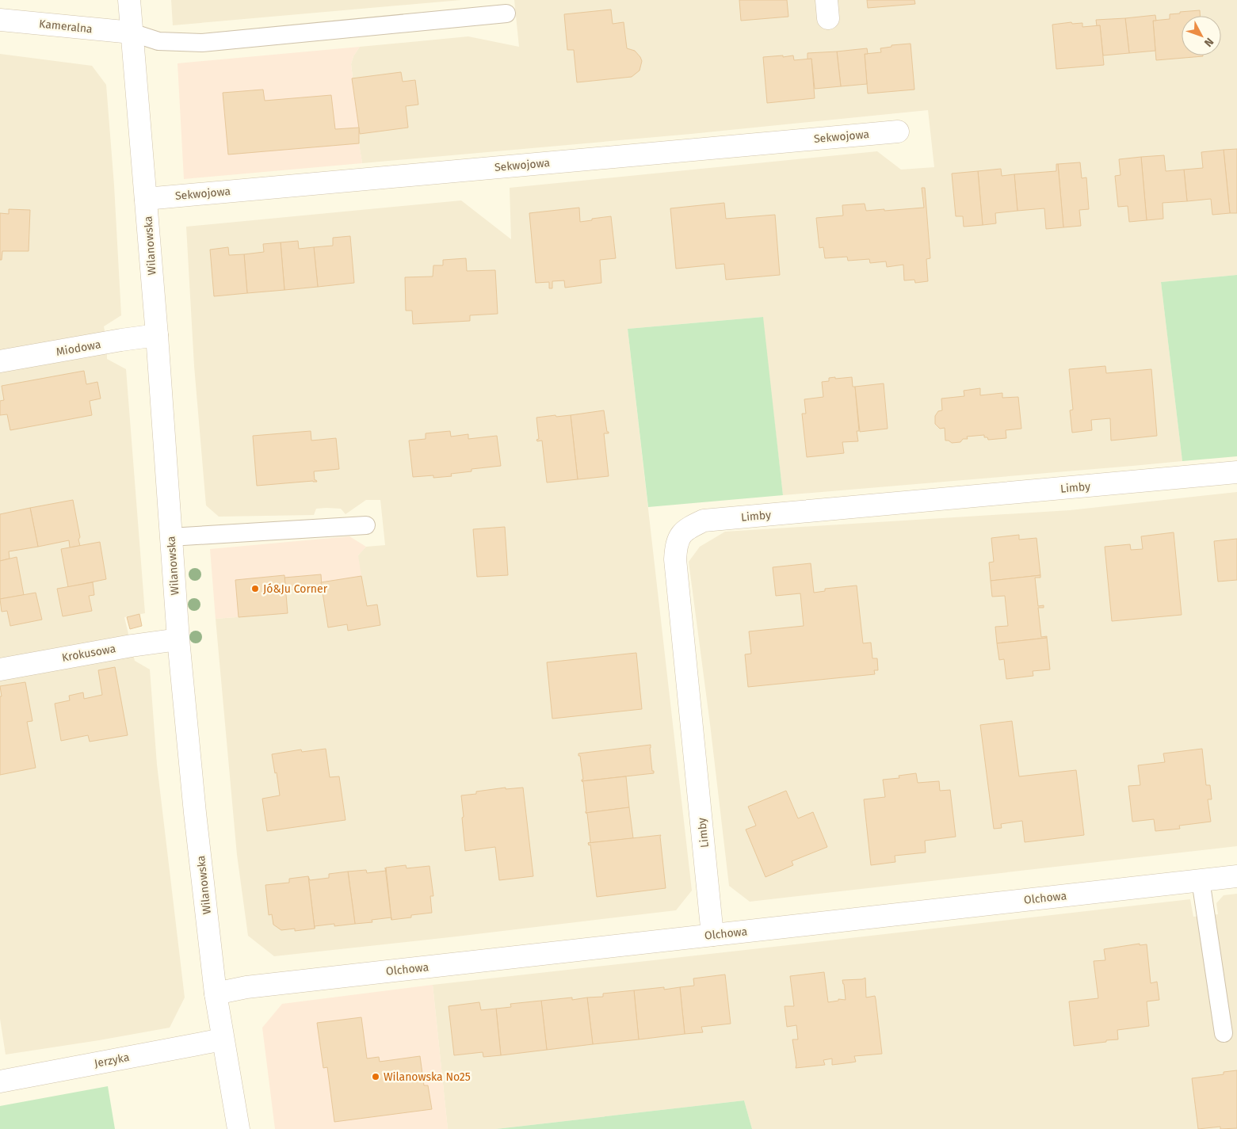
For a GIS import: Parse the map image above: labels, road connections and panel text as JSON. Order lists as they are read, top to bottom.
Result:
{
  "streets": {
    "street": [
      "Kameralna",
      "Sekwojowa",
      "Wilanowska",
      "Miodowa",
      "Limby",
      "Krokusowa",
      "Olchowa",
      "Jerzyka"
    ]
  },
  "crossings": [
    ["Kameralna", "Wilanowska"],
    ["Sekwojowa", "Wilanowska"],
    ["Wilanowska", "Miodowa"],
    ["Wilanowska", "Krokusowa"],
    ["Wilanowska", "Olchowa"],
    ["Wilanowska", "Jerzyka"],
    ["Limby", "Olchowa"]
  ],
  "places": ["Jó&Ju Corner", "Wilanowska No25"],
  "north": "bottom right"
}
